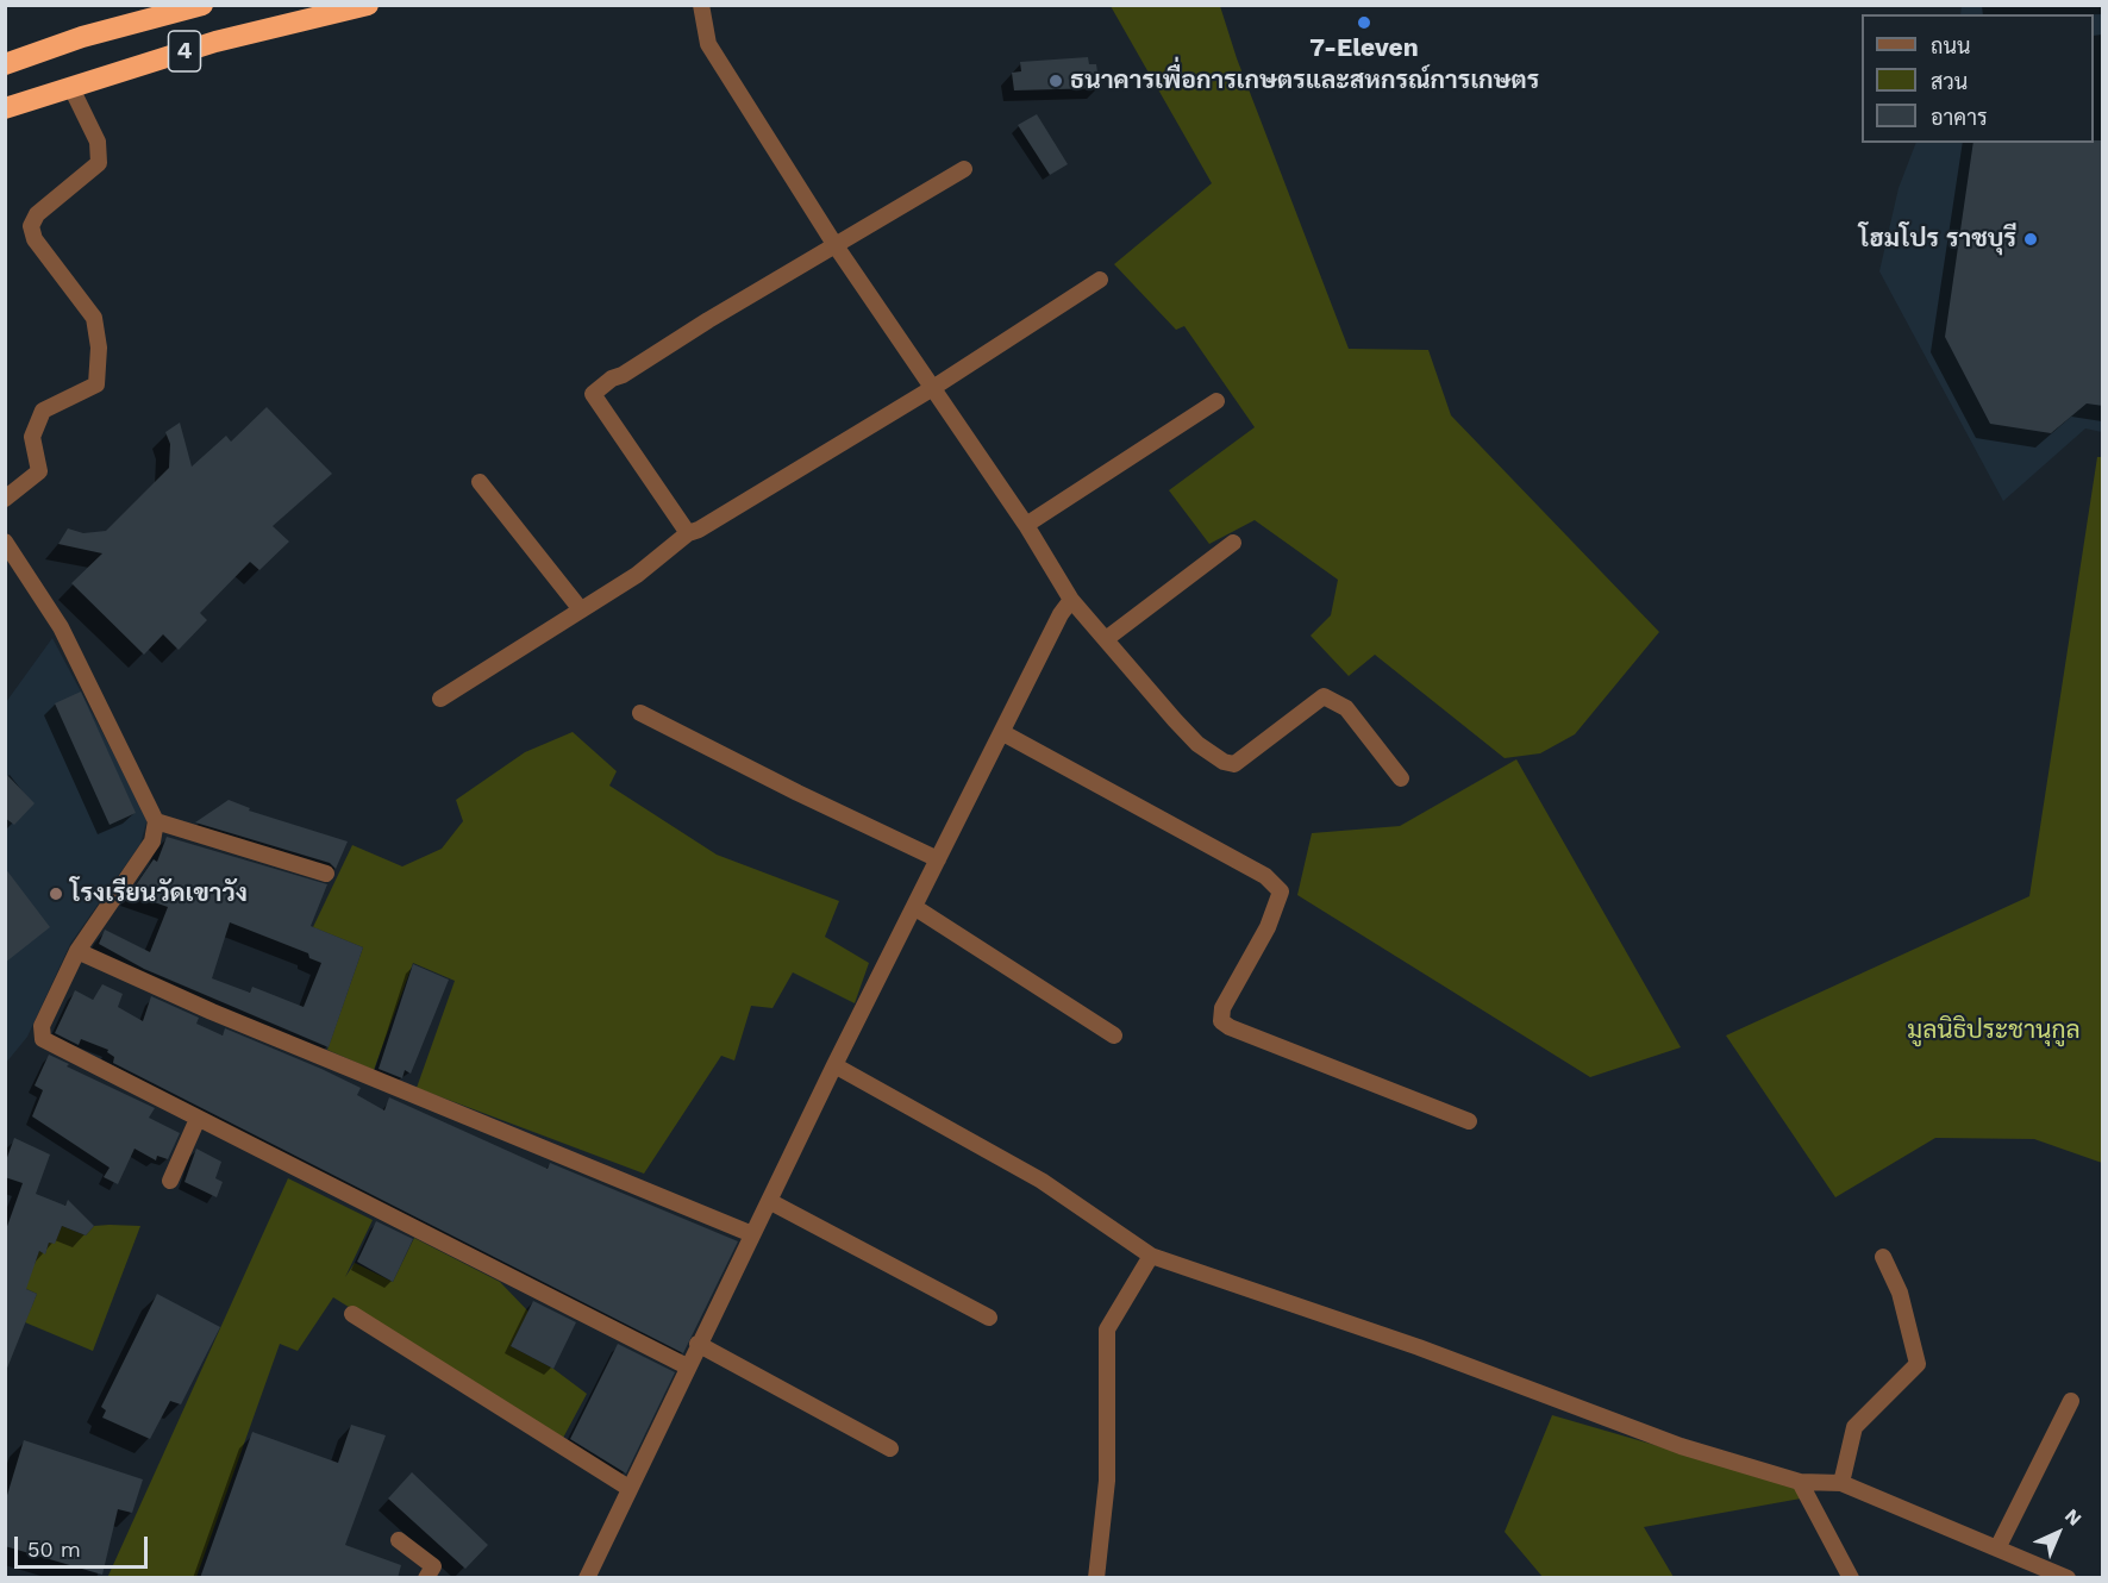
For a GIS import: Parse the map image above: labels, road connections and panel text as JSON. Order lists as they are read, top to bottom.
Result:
{
  "streets": {
    "highway": ["4"]
  },
  "parks": ["มูลนิธิประชานุกูล"],
  "places": [
    "7-Eleven",
    "ธนาคารเพื่อการเกษตรและสหกรณ์การเกษตร",
    "โฮมโปร ราชบุรี",
    "โรงเรียนวัดเขาวัง"
  ],
  "legend": ["ถนน", "สวน", "อาคาร"],
  "scale_bar": "50 m",
  "north": "top right"
}
